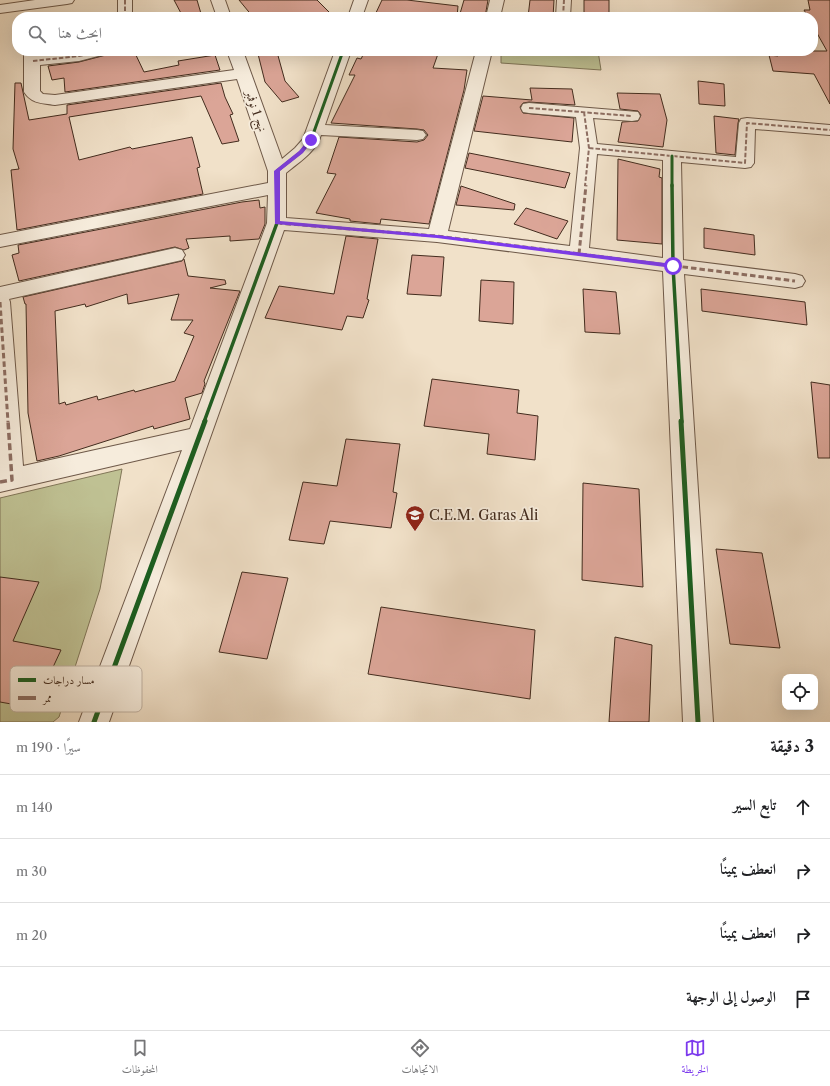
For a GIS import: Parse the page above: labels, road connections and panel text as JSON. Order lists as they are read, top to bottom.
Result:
{
  "streets": {
    "street": ["نهج 1 نوفمبر"]
  },
  "places": {
    "school or university": ["C.E.M. Garas Ali"]
  },
  "legend": ["مسار دراجات", "ممر"],
  "page": {
    "search": "ابحث هنا",
    "heading": ["3 دقيقة", "سيرًا · 190 m"],
    "list": [
      ["تابع السير", "140 m"],
      ["انعطف يمينًا", "30 m"],
      ["انعطف يمينًا", "20 m"],
      "الوصول إلى الوجهة"
    ],
    "nav": ["الخريطة", "الاتجاهات", "المحفوظات"]
  }
}
